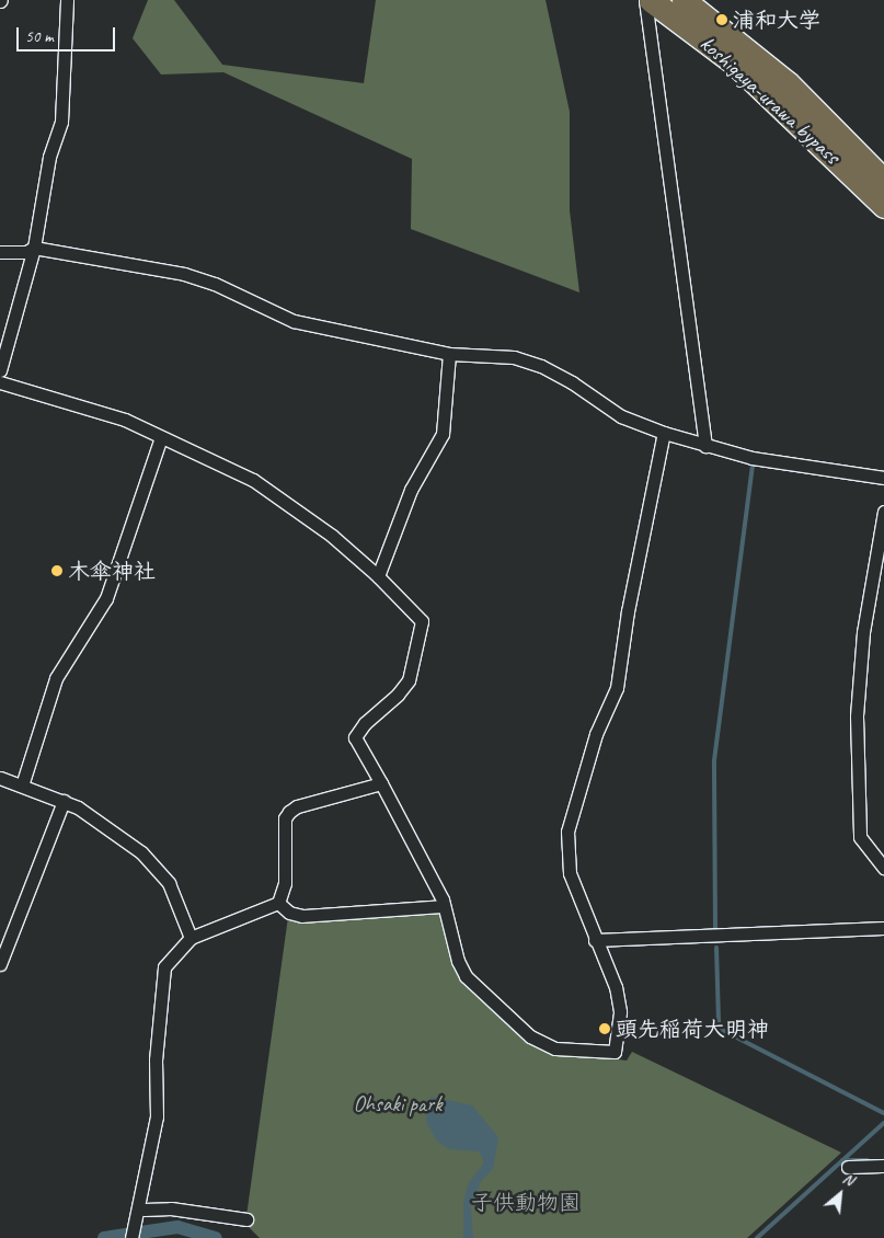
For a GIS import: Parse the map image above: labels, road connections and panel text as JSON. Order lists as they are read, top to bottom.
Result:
{
  "streets": {
    "highway": ["koshigaya-urawa bypass"]
  },
  "parks": ["Ohsaki park", "子供動物園"],
  "places": ["浦和大学", "木傘神社", "頭先稲荷大明神"],
  "scale_bar": "50 m",
  "north": "top right"
}
